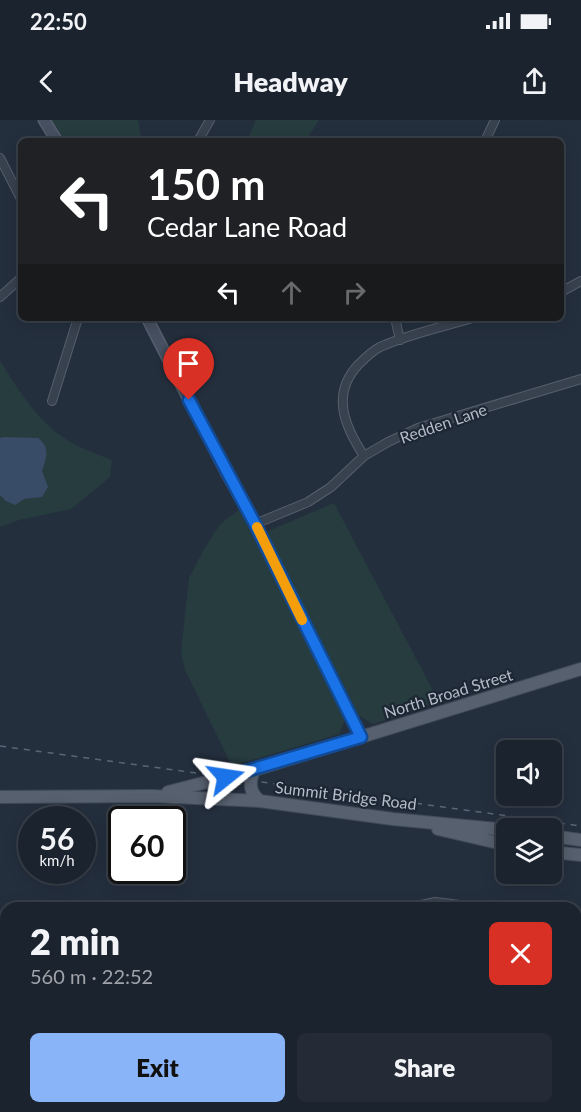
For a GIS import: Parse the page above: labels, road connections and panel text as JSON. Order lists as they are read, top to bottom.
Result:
{
  "streets": {
    "main road": ["North Broad Street", "Summit Bridge Road"],
    "street": ["Redden Lane"]
  },
  "crossings": [
    ["North Broad Street", "Summit Bridge Road"]
  ],
  "page": {
    "status": "22:50",
    "header": "Headway",
    "turn": ["150 m", "Cedar Lane Road"],
    "speed": "56 km/h",
    "limit": "60",
    "heading": ["2 min", "560 m · 22:52"],
    "buttons": ["Exit", "Share"]
  }
}
